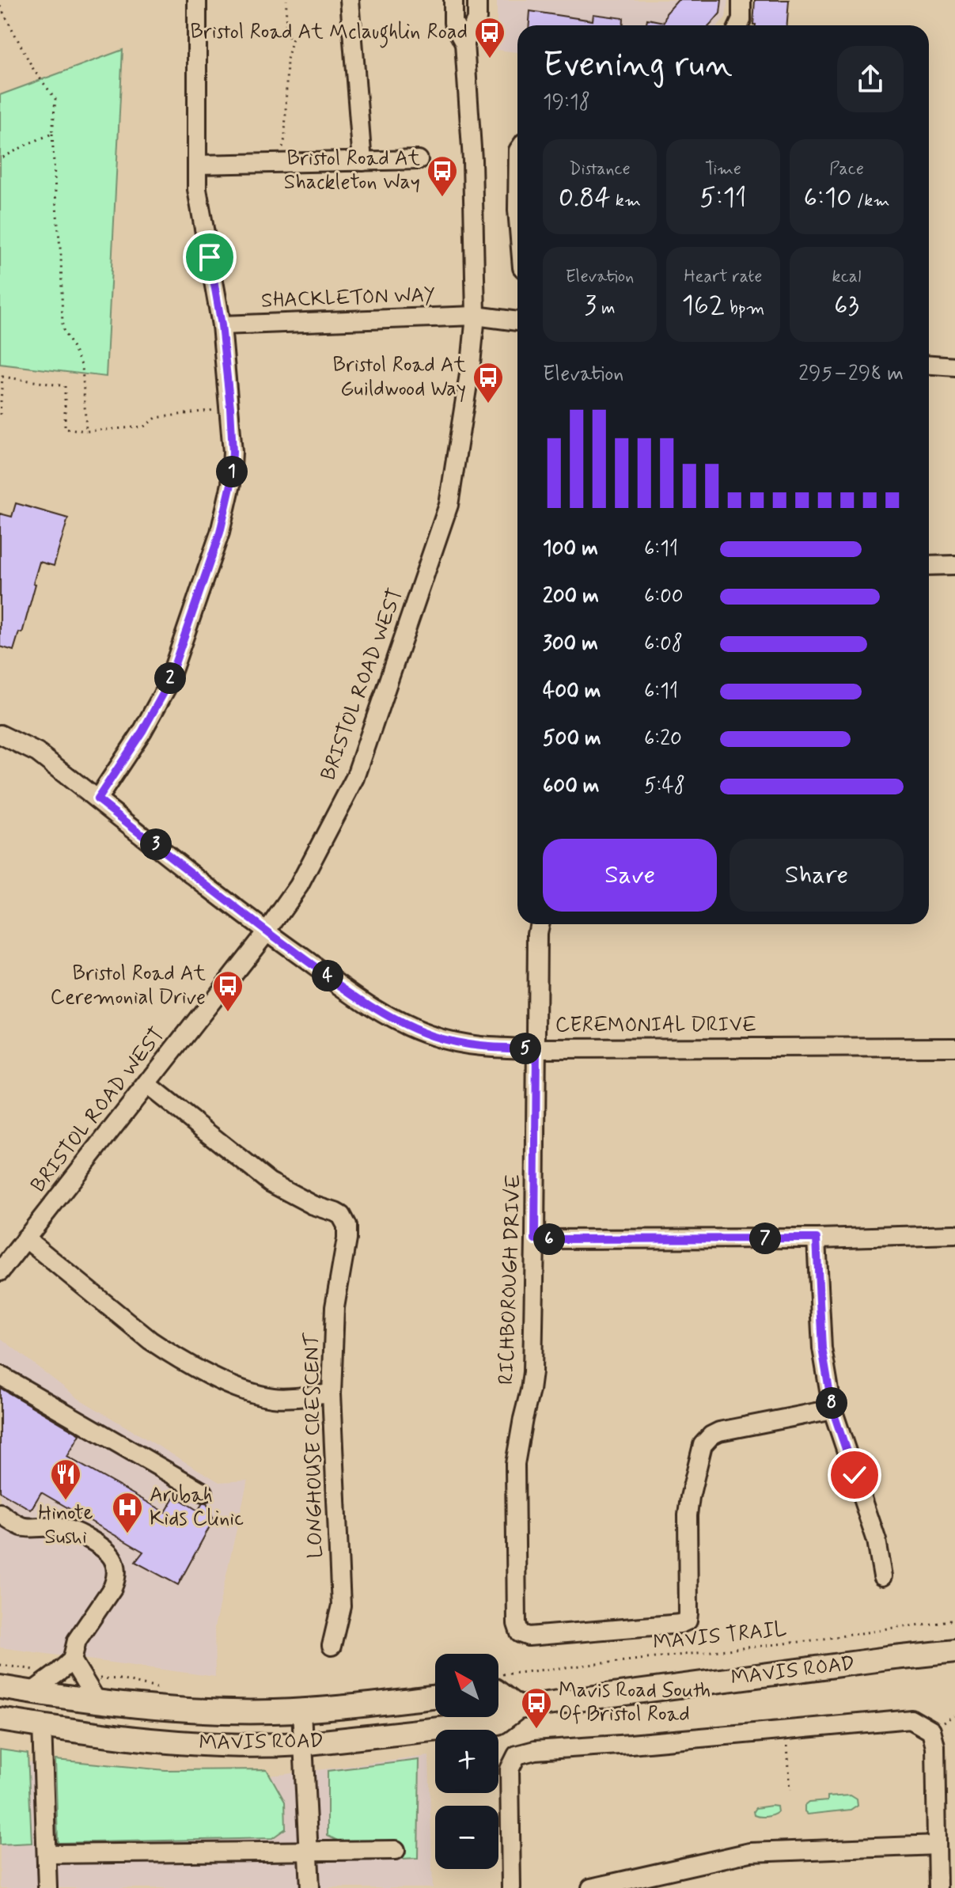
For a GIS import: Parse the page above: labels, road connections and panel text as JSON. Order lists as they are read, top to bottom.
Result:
{
  "streets": {
    "main road": ["MAVIS ROAD"],
    "street": [
      "SHACKLETON WAY",
      "BRISTOL ROAD WEST",
      "CEREMONIAL DRIVE",
      "RICHBOROUGH DRIVE",
      "LONGHOUSE CRESCENT"
    ],
    "path": ["MAVIS TRAIL"]
  },
  "crossings": [
    ["SHACKLETON WAY", "BRISTOL ROAD WEST"],
    ["BRISTOL ROAD WEST", "CEREMONIAL DRIVE"],
    ["BRISTOL ROAD WEST", "LONGHOUSE CRESCENT"],
    ["CEREMONIAL DRIVE", "RICHBOROUGH DRIVE"]
  ],
  "places": {
    "bus stop": [
      "Bristol Road At Mclaughlin Road",
      "Bristol Road At Shackleton Way",
      "Bristol Road At Guildwood Way",
      "Bristol Road At Ceremonial Drive",
      "Mavis Road South Of Bristol Road"
    ],
    "restaurant": ["Hinote Sushi"],
    "hospital": ["Arubah Kids Clinic"]
  },
  "north": "top left",
  "page": {
    "heading": ["Evening run", "19:18"],
    "stats": [
      ["Distance", "0.84 km"],
      ["Time", "5:11"],
      ["Pace", "6:10 /km"],
      ["Elevation", "3 m"],
      ["Heart rate", "162 bpm"],
      ["kcal", "63"]
    ],
    "chart": ["Elevation", "295–298 m"],
    "pins": [
      "1",
      "2",
      "3",
      "4",
      "5",
      "7",
      "6",
      "8"
    ],
    "list": [
      {
        "name": "100 m",
        "note": "6:11"
      },
      {
        "name": "200 m",
        "note": "6:00"
      },
      {
        "name": "300 m",
        "note": "6:08"
      },
      {
        "name": "400 m",
        "note": "6:11"
      },
      {
        "name": "500 m",
        "note": "6:20"
      },
      {
        "name": "600 m",
        "note": "5:48"
      }
    ],
    "buttons": ["Save", "Share"],
    "map_buttons": ["+", "−"]
  }
}
